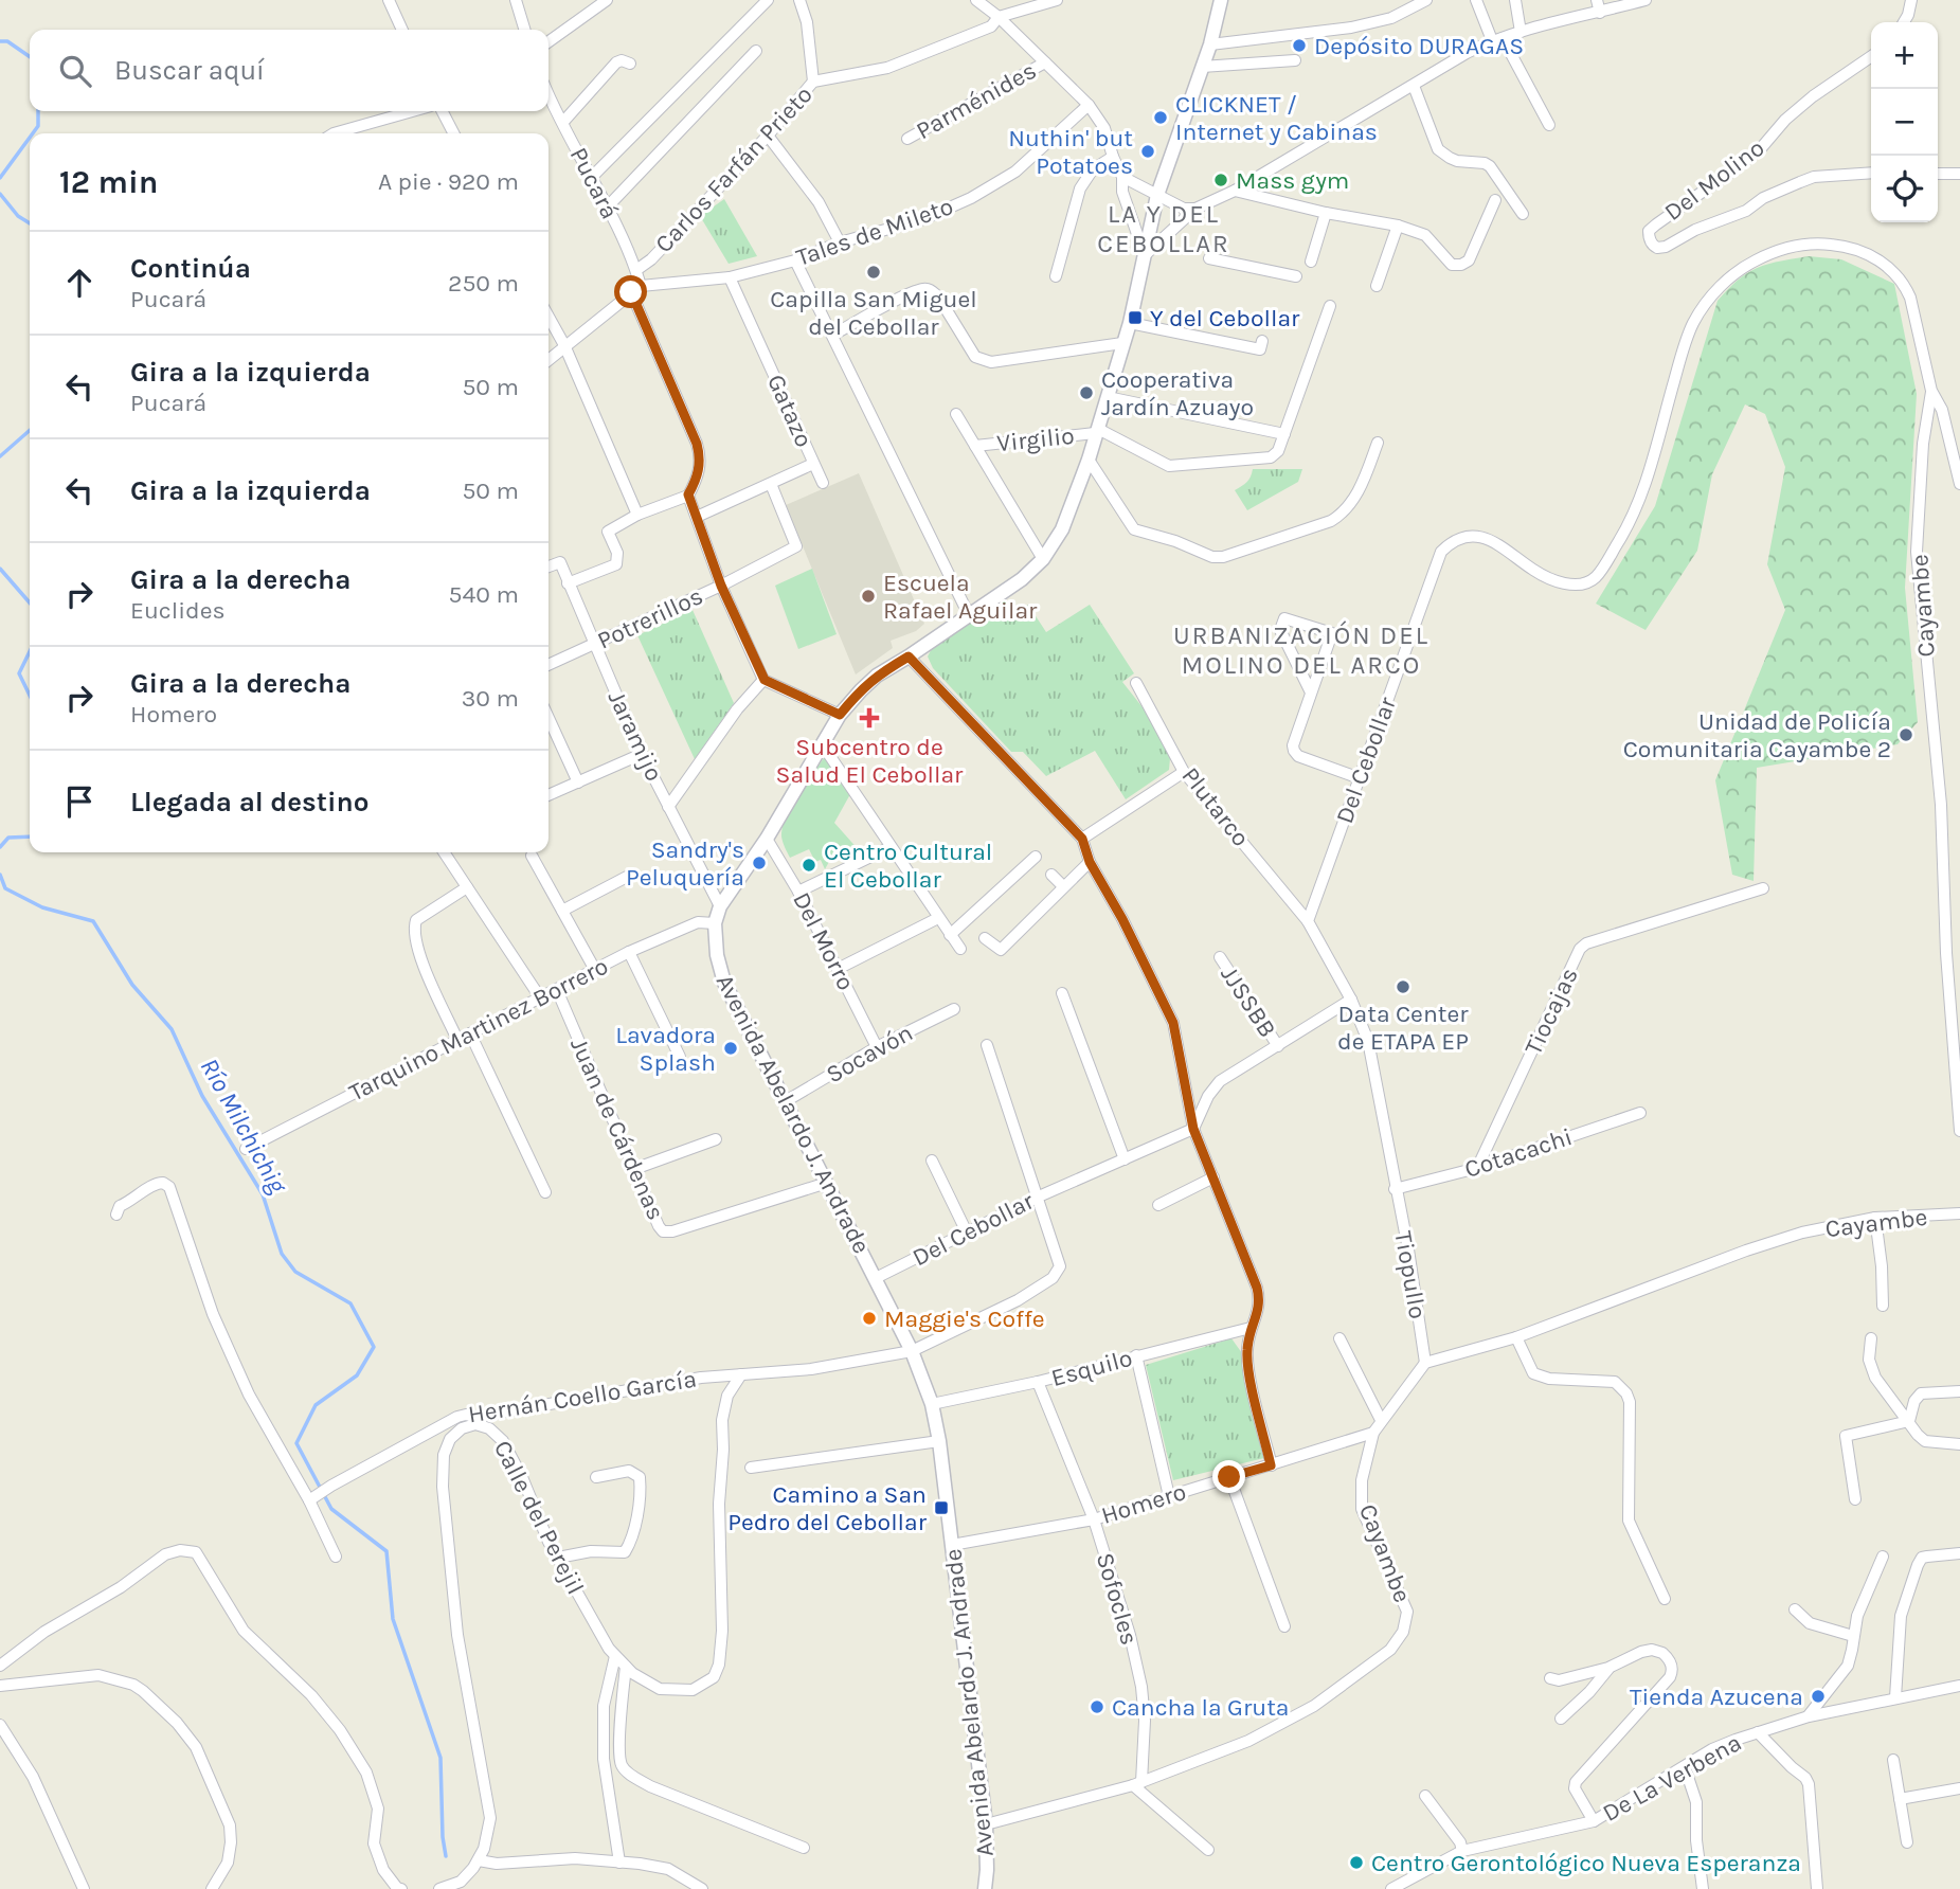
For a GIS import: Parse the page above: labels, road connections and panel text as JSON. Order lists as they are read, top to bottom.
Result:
{
  "streets": {
    "street": [
      "Parménides",
      "Carlos Farfán Prieto",
      "Del Molino",
      "Pucará",
      "Tales de Mileto",
      "Gatazo",
      "Virgilio",
      "Cayambe",
      "Potrerillos",
      "Jaramijo",
      "Del Cebollar",
      "Plutarco",
      "Del Morro",
      "JJSSBB",
      "Tiocajas",
      "Tarquino Martinez Borrero",
      "Socavón",
      "Avenida Abelardo J. Andrade",
      "Juan de Cárdenas",
      "Cotacachi",
      "Tiopullo",
      "Esquilo",
      "Hernán Coello García",
      "Homero",
      "Calle del Perejil",
      "Sofocles",
      "De La Verbena"
    ]
  },
  "crossings": [
    ["Carlos Farfán Prieto", "Pucará"],
    ["Pucará", "Tales de Mileto"],
    ["Tales de Mileto", "Gatazo"],
    ["Gatazo", "Potrerillos"],
    ["Virgilio", "Avenida Abelardo J. Andrade"],
    ["Cayambe", "Del Cebollar"],
    ["Cayambe", "Avenida Abelardo J. Andrade"],
    ["Cayambe", "Tiopullo"],
    ["Cayambe", "Homero"],
    ["Cayambe", "Sofocles"],
    ["Potrerillos", "Jaramijo"],
    ["Jaramijo", "Avenida Abelardo J. Andrade"],
    ["Del Cebollar", "Plutarco"],
    ["Del Cebollar", "Avenida Abelardo J. Andrade"],
    ["Del Cebollar", "Hernán Coello García"],
    ["Del Morro", "Socavón"],
    ["Del Morro", "Avenida Abelardo J. Andrade"],
    ["Tiocajas", "Cotacachi"],
    ["Tarquino Martinez Borrero", "Avenida Abelardo J. Andrade"],
    ["Tarquino Martinez Borrero", "Juan de Cárdenas"],
    ["Socavón", "Avenida Abelardo J. Andrade"],
    ["Avenida Abelardo J. Andrade", "Juan de Cárdenas"],
    ["Avenida Abelardo J. Andrade", "Esquilo"],
    ["Avenida Abelardo J. Andrade", "Hernán Coello García"],
    ["Avenida Abelardo J. Andrade", "Homero"],
    ["Cotacachi", "Tiopullo"],
    ["Esquilo", "Sofocles"],
    ["Hernán Coello García", "Calle del Perejil"],
    ["Homero", "Sofocles"]
  ],
  "districts": ["LA Y DEL CEBOLLAR", "URBANIZACIÓN DEL MOLINO DEL ARCO"],
  "water": ["Río Milchichig"],
  "places": {
    "other": [
      "Depósito DURAGAS",
      "CLICKNET / Internet y Cabinas",
      "Nuthin' but Potatoes",
      "Mass gym",
      "Capilla San Miguel del Cebollar",
      "Cooperativa Jardín Azuayo",
      "Escuela Rafael Aguilar",
      "Unidad de Policía Comunitaria Cayambe 2",
      "Sandry's Peluquería",
      "Centro Cultural El Cebollar",
      "Data Center de ETAPA EP",
      "Lavadora Splash",
      "Maggie's Coffe",
      "Tienda Azucena",
      "Cancha la Gruta",
      "Centro Gerontológico Nueva Esperanza"
    ],
    "transit": ["Y del Cebollar", "Camino a San Pedro del Cebollar"],
    "health": ["Subcentro de Salud El Cebollar"]
  },
  "page": {
    "map_buttons": ["+", "−"],
    "search": "Buscar aquí",
    "heading": ["12 min", "A pie · 920 m"],
    "list": [
      ["Continúa", "Pucará", "250 m"],
      ["Gira a la izquierda", "Pucará", "50 m"],
      ["Gira a la izquierda", "50 m"],
      ["Gira a la derecha", "Euclides", "540 m"],
      ["Gira a la derecha", "Homero", "30 m"],
      "Llegada al destino"
    ]
  }
}
